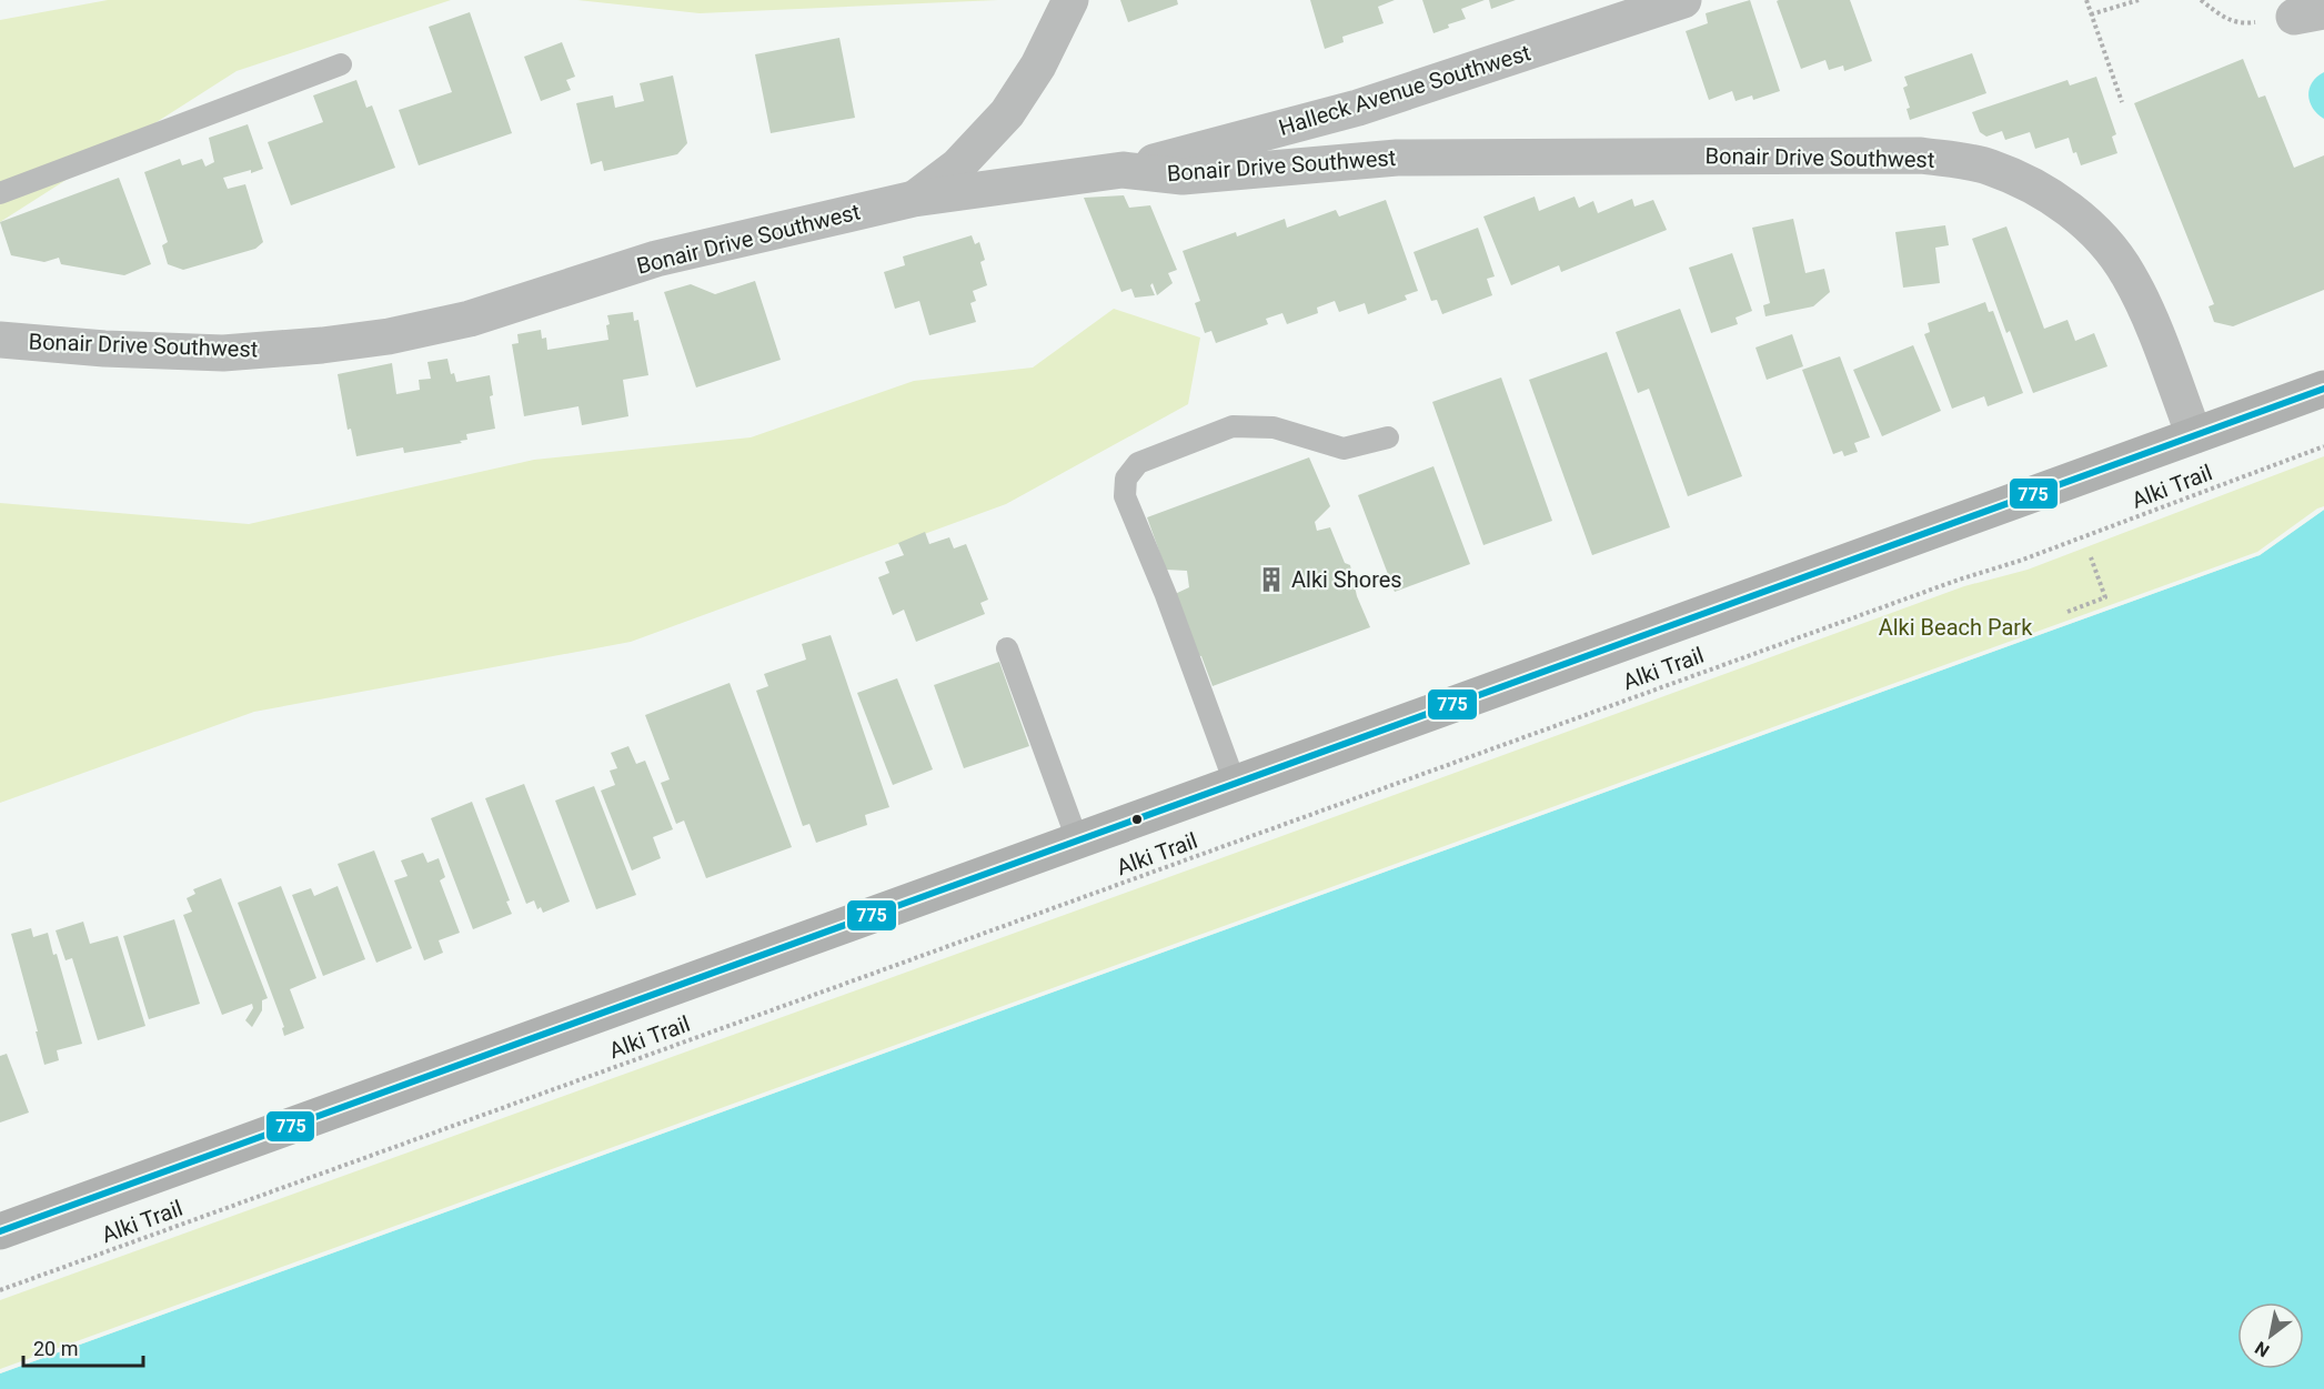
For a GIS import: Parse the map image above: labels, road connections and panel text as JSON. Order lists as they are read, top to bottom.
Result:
{
  "streets": {
    "street": ["Halleck Avenue Southwest", "Bonair Drive Southwest"],
    "path": ["Alki Trail"]
  },
  "crossings": [
    ["Halleck Avenue Southwest", "Bonair Drive Southwest"]
  ],
  "parks": ["Alki Beach Park"],
  "places": {
    "building": ["Alki Shores"]
  },
  "lines": ["transit line 775"],
  "scale_bar": "20 m",
  "north": "bottom left"
}
